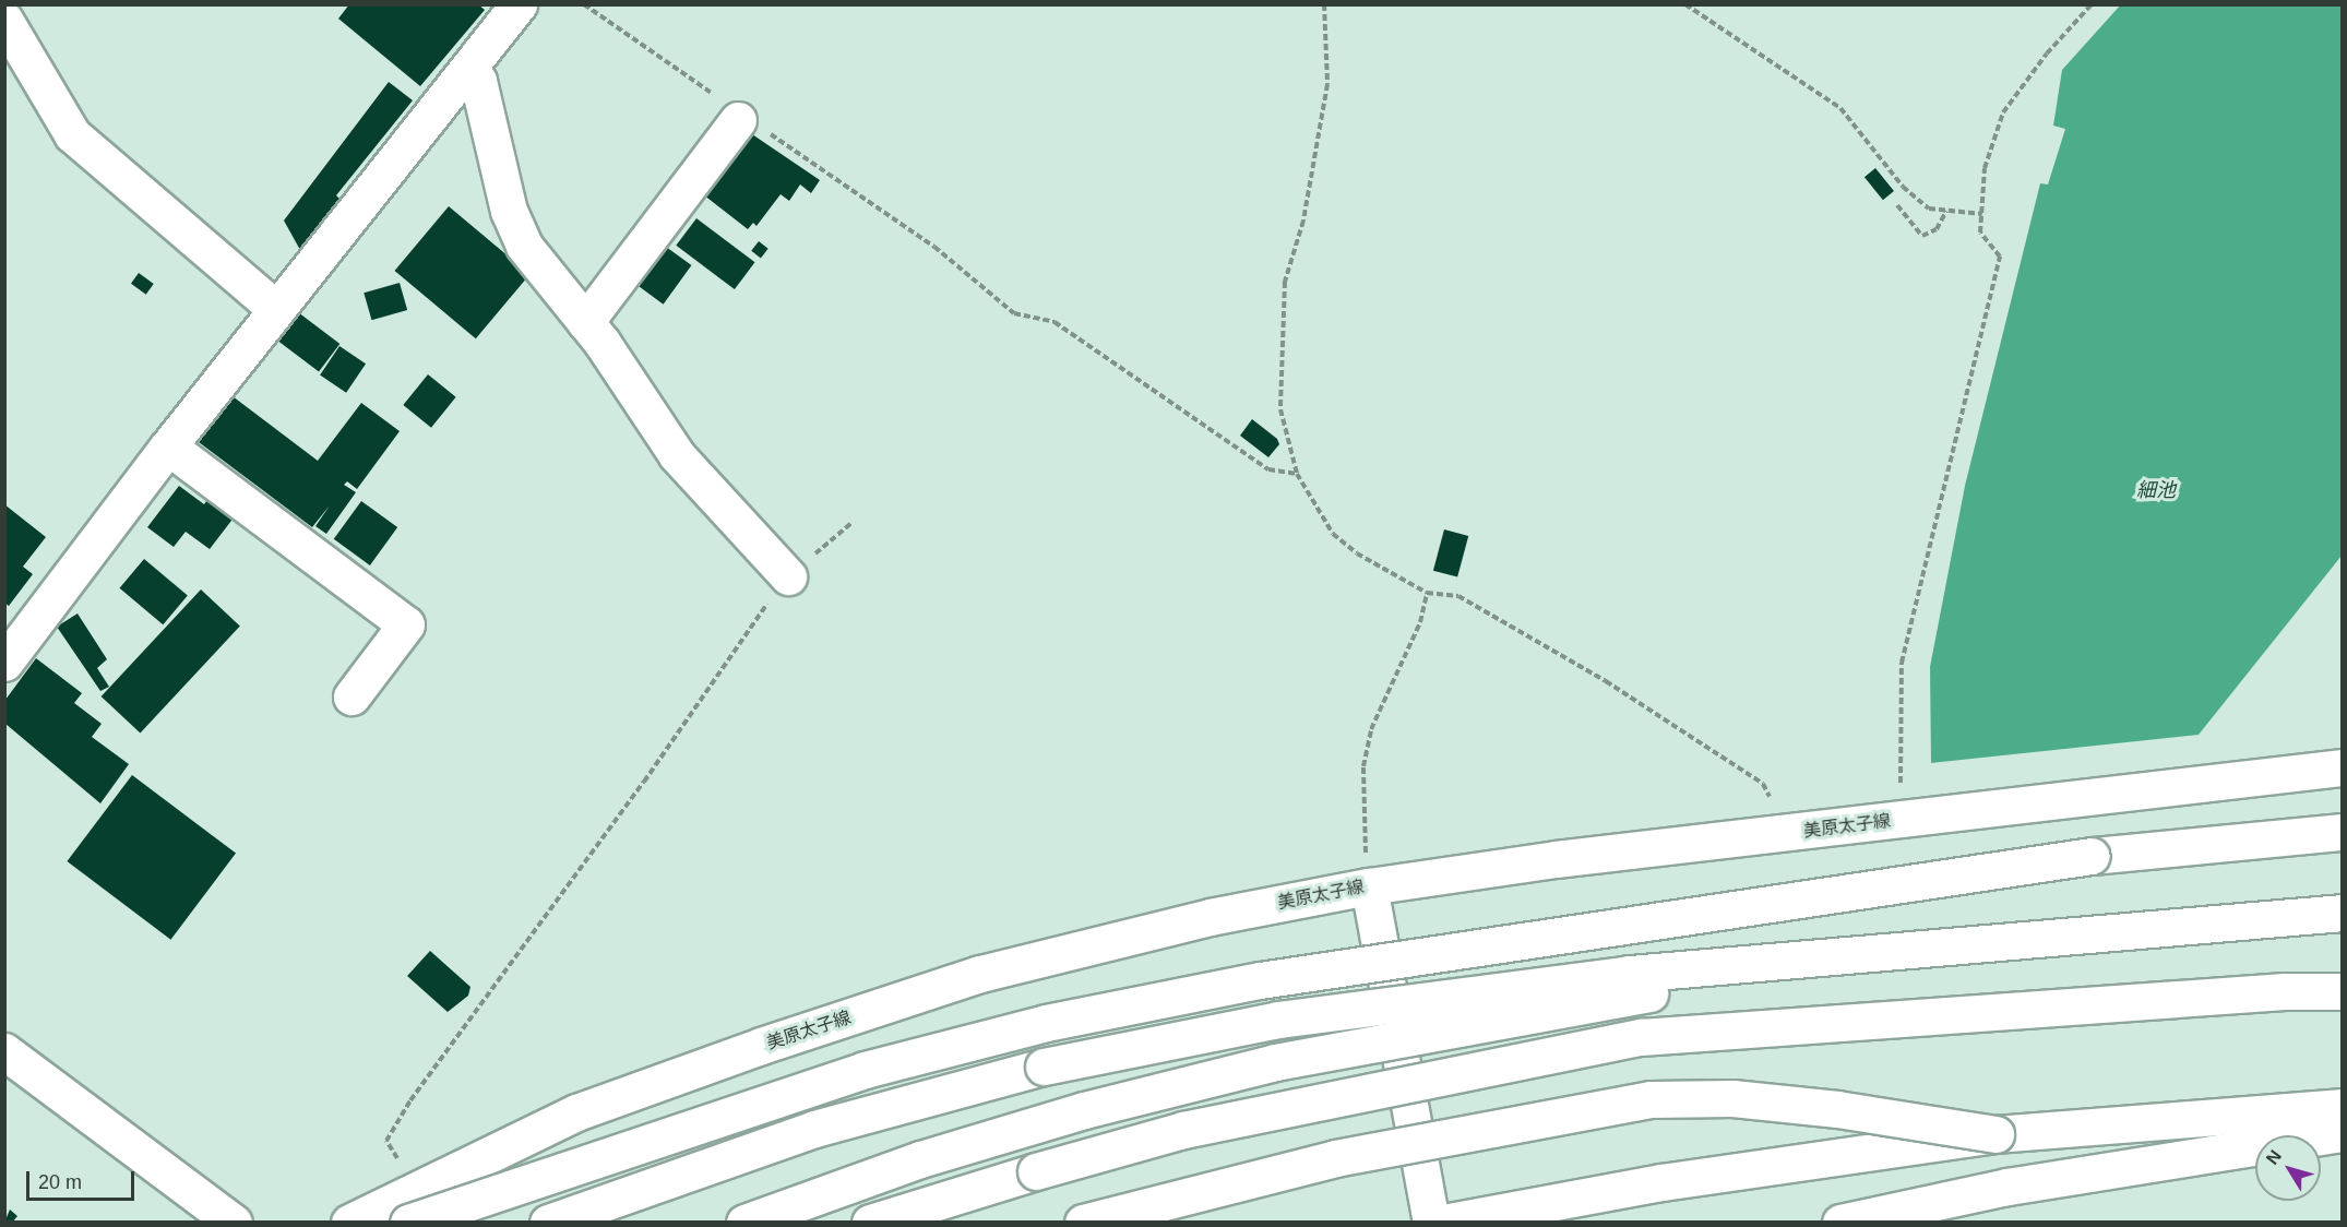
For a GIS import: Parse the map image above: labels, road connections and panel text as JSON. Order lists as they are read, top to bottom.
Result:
{
  "streets": {
    "main road": ["美原太子線"]
  },
  "water": ["細池"],
  "scale_bar": "20 m",
  "north": "top left"
}
